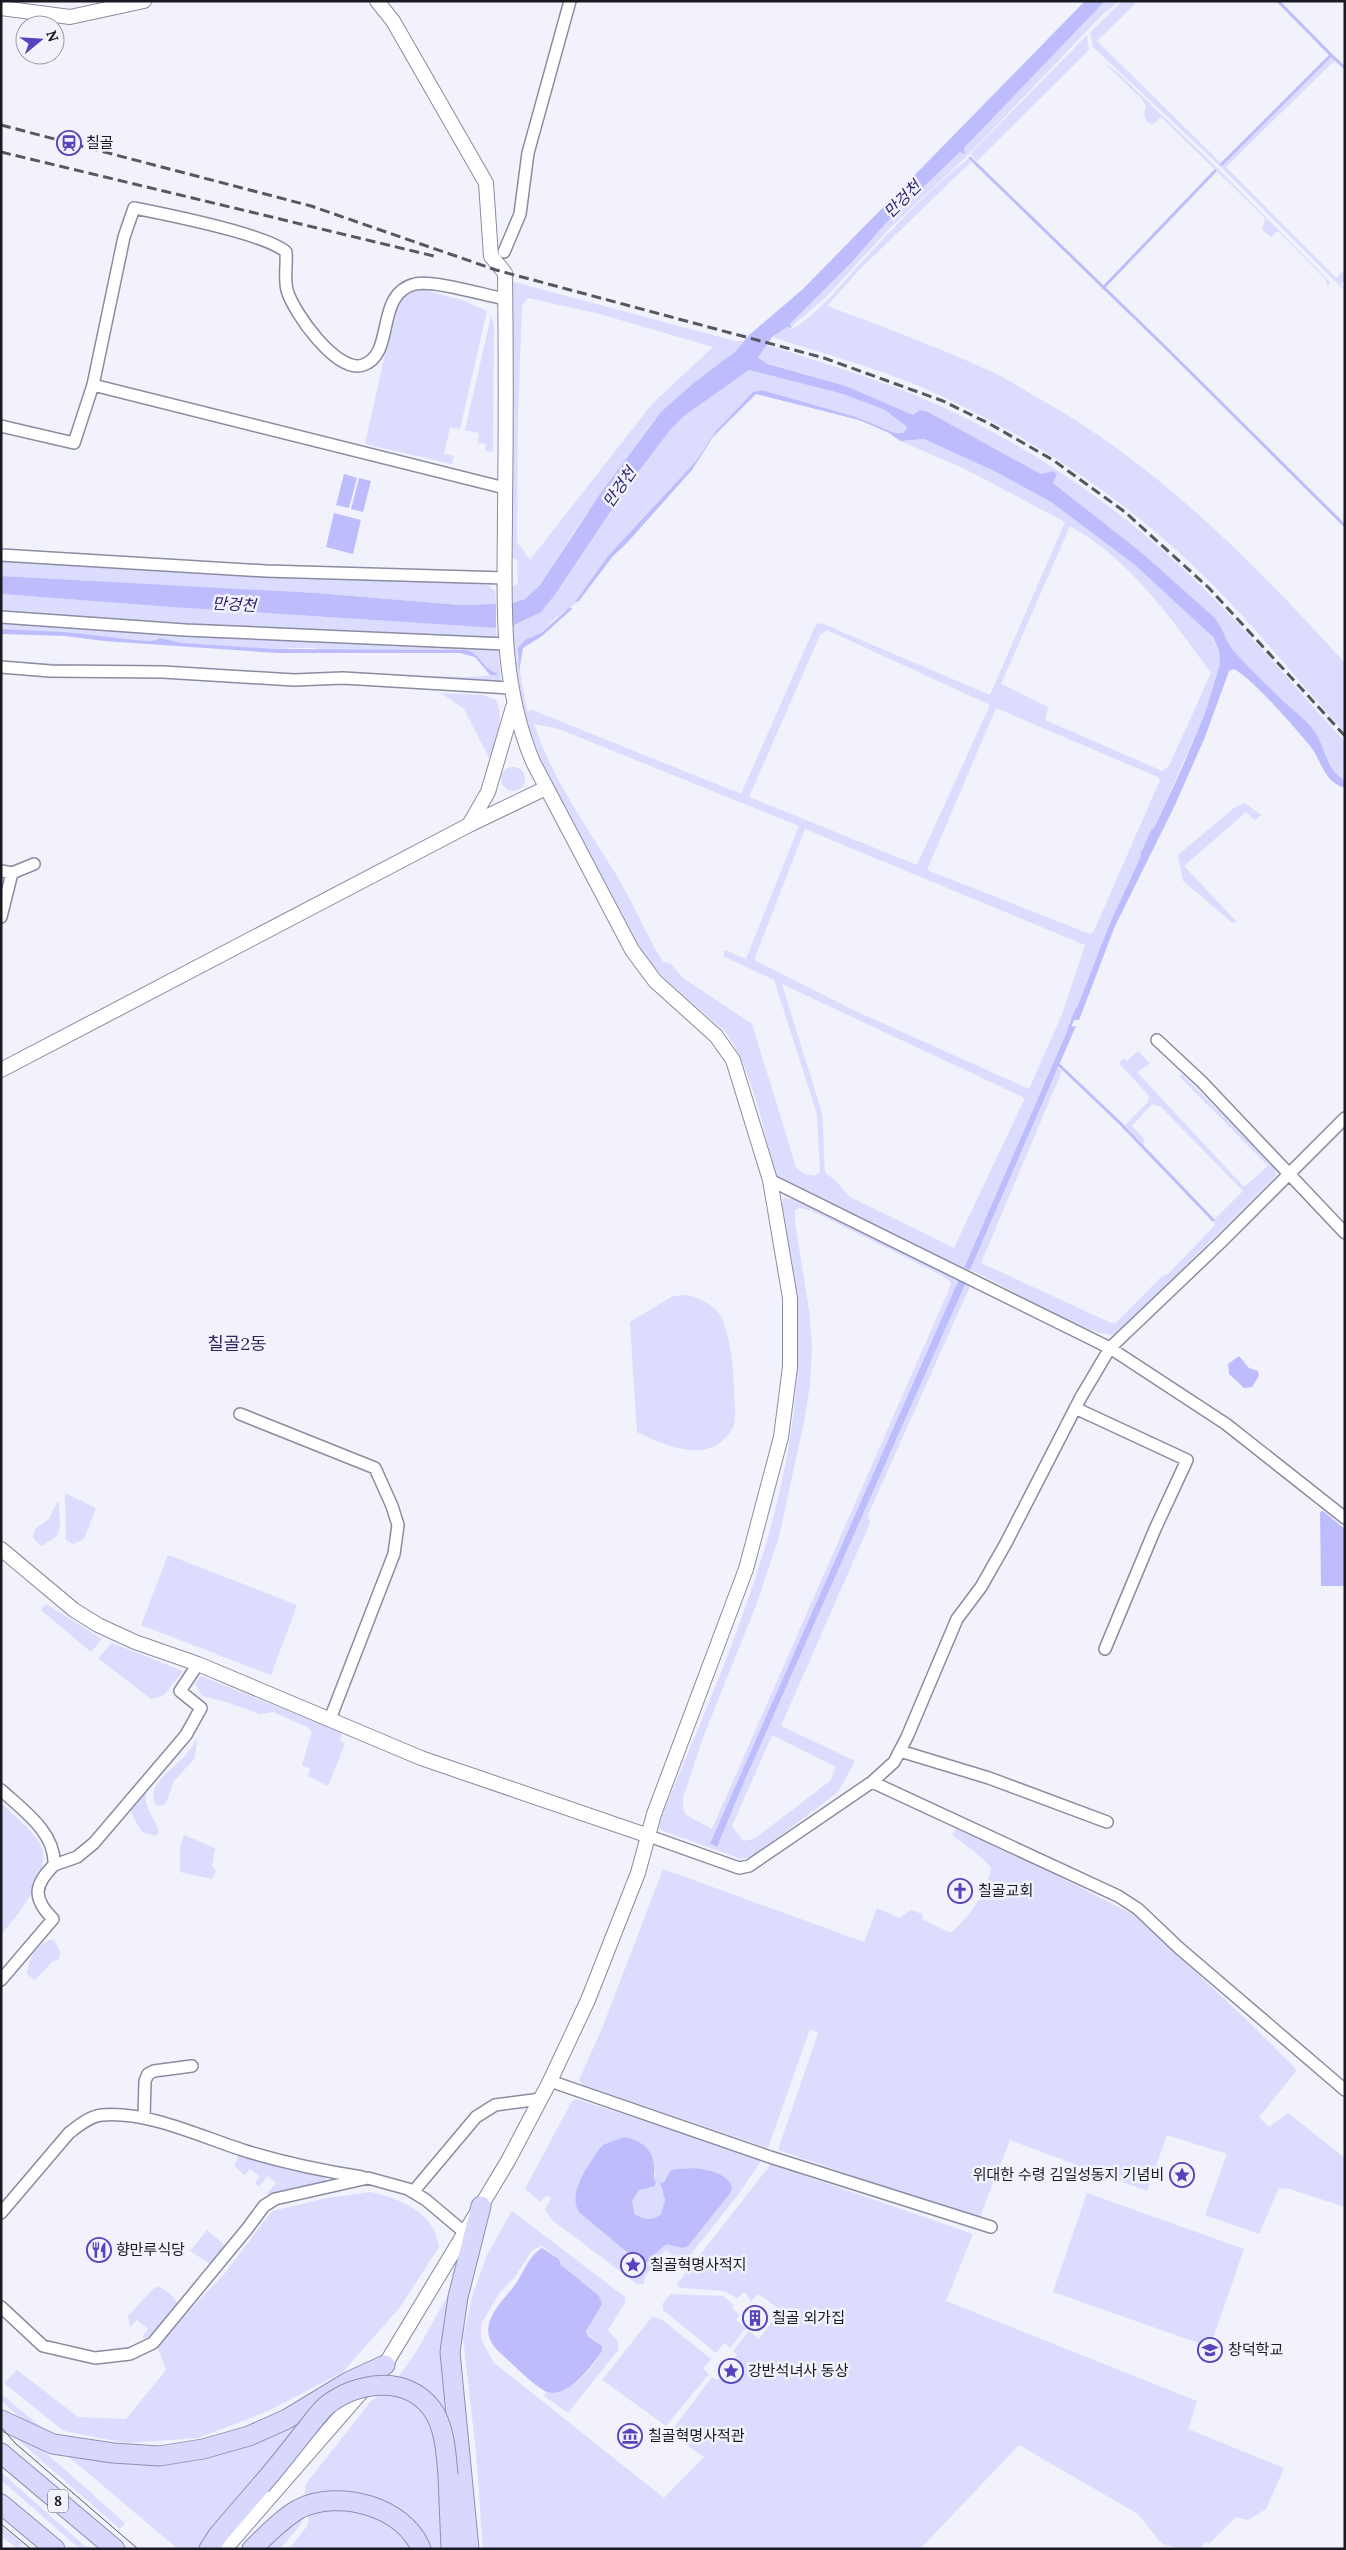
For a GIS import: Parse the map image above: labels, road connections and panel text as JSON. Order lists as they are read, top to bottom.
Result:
{
  "streets": {
    "highway": ["8"]
  },
  "districts": ["칠골2동"],
  "water": ["만겅천"],
  "places": {
    "station": ["칠골"],
    "church": ["칠골교회"],
    "place": ["위대한 수령 김일성동지 기념비", "칠골혁명사적지", "강반석녀사 동상"],
    "restaurant": ["향만루식당"],
    "building": ["칠골 외가집"],
    "school or university": ["창덕학교"],
    "museum": ["칠골혁명사적관"]
  },
  "north": "right"
}
